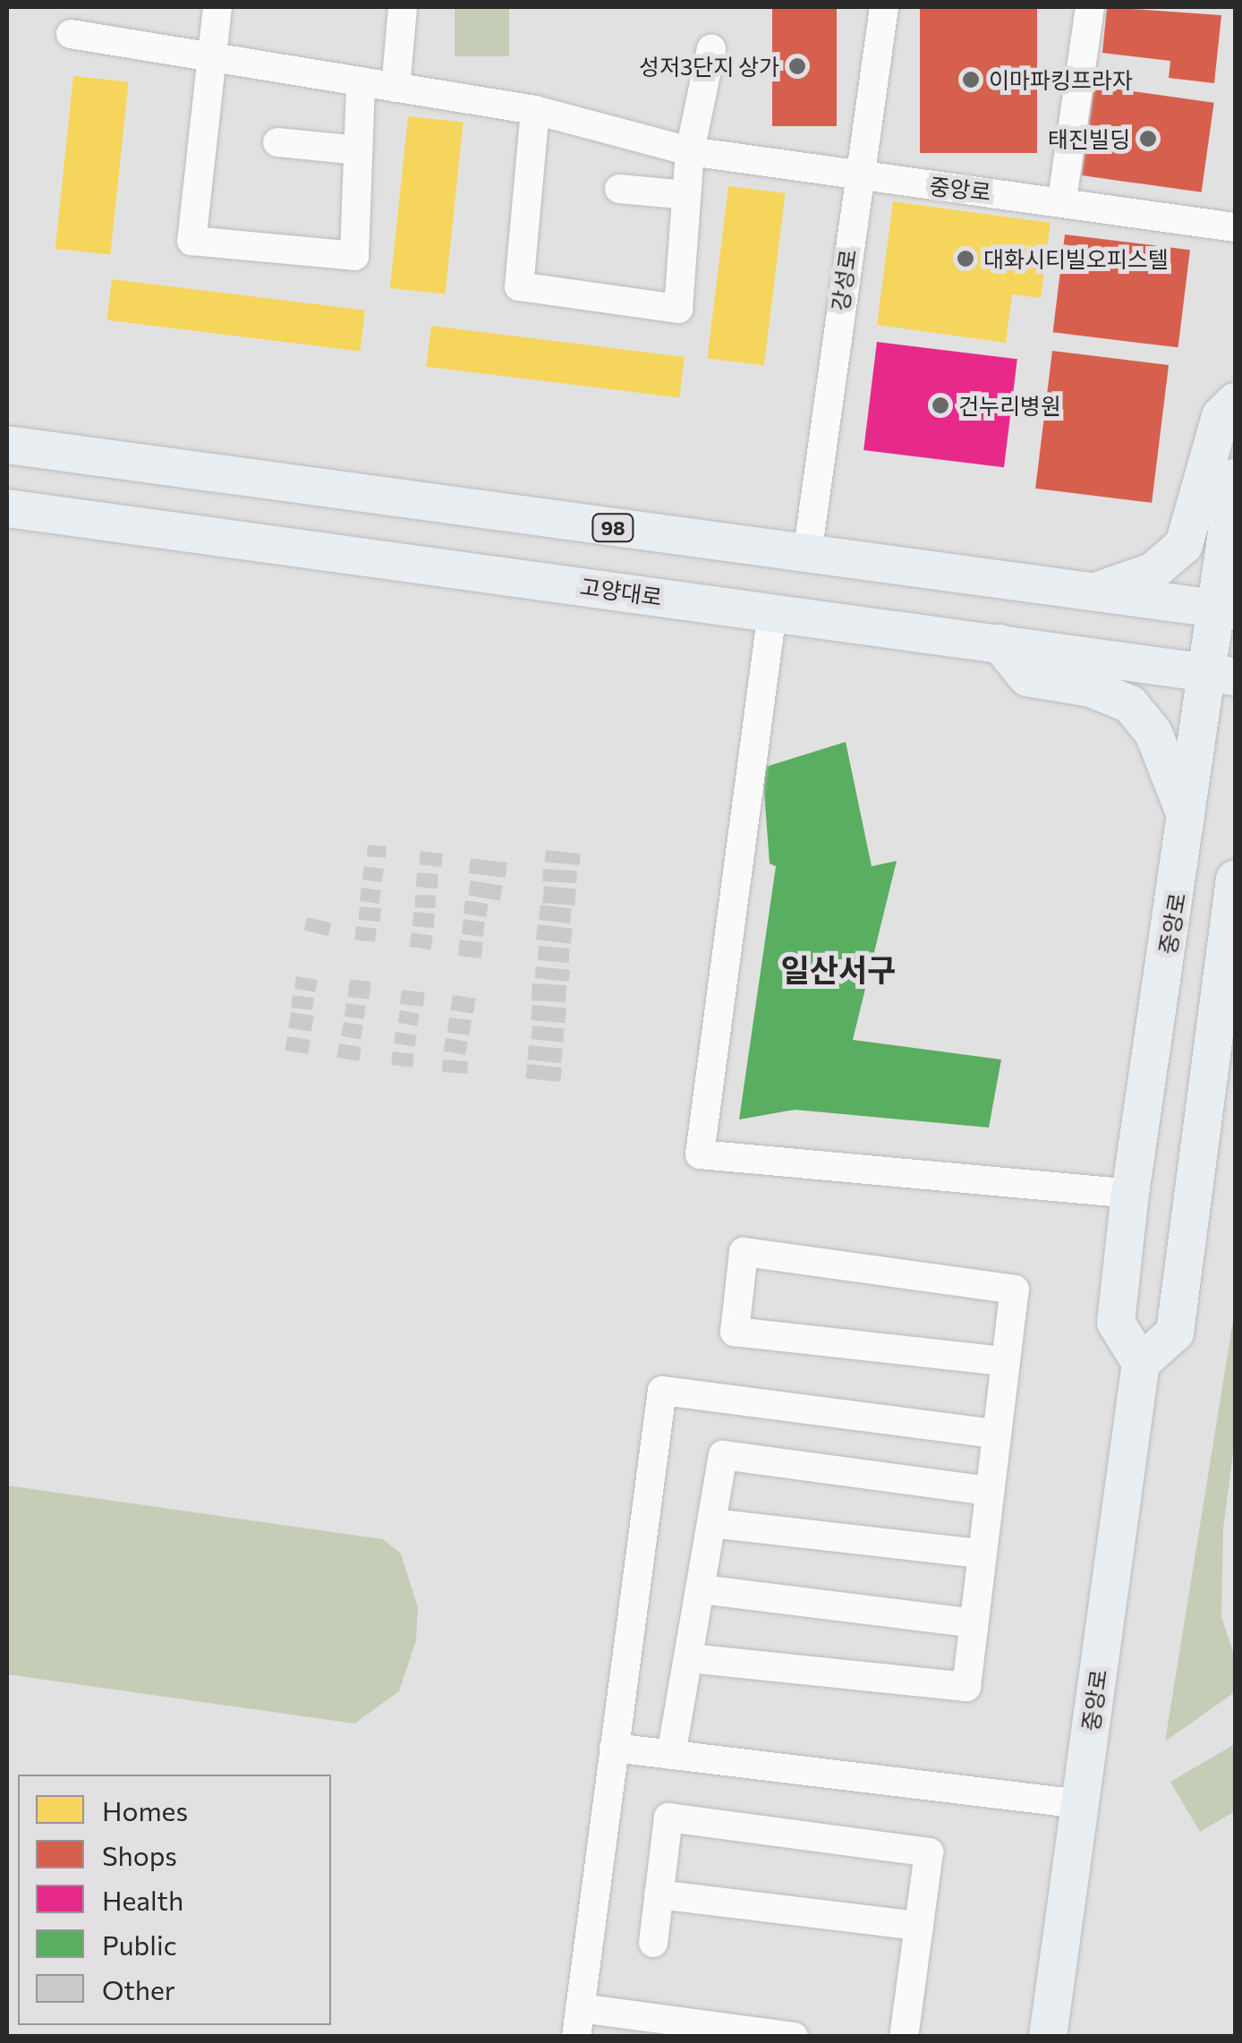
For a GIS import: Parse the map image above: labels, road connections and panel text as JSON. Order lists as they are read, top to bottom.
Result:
{
  "streets": {
    "main road": ["중앙로", "98", "고양대로"],
    "street": ["강성로"]
  },
  "crossings": [
    ["중앙로", "강성로"],
    ["중앙로", "98"],
    ["중앙로", "고양대로"],
    ["강성로", "98"]
  ],
  "districts": ["일산서구"],
  "places": [
    "성저3단지 상가",
    "이마파킹프라자",
    "태진빌딩",
    "대화시티빌오피스텔",
    "건누리병원"
  ],
  "legend": [
    "Homes",
    "Shops",
    "Health",
    "Public",
    "Other"
  ]
}
